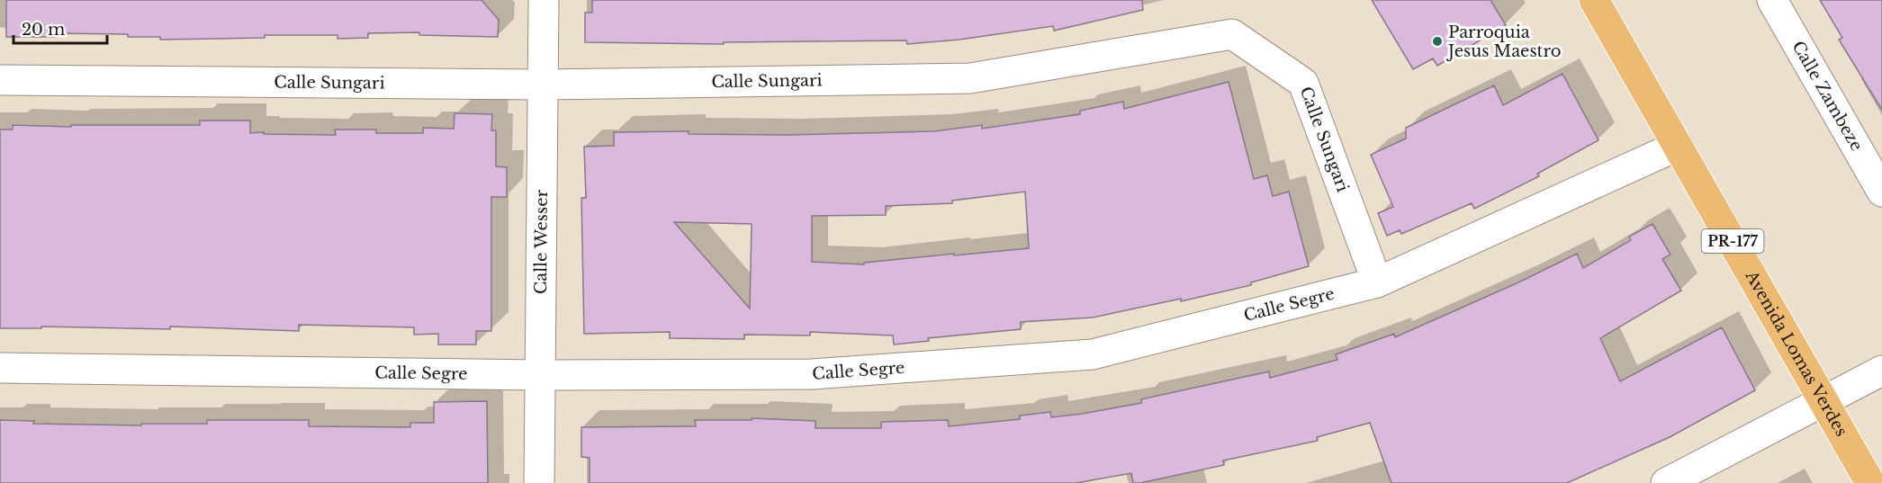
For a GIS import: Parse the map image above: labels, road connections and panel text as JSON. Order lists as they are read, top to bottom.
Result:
{
  "streets": {
    "main road": ["PR-177", "Avenida Lomas Verdes"],
    "street": [
      "Calle Sungari",
      "Calle Zambeze",
      "Calle Wesser",
      "Calle Segre"
    ]
  },
  "crossings": [
    ["Calle Sungari", "Calle Wesser"],
    ["Calle Sungari", "Calle Segre"],
    ["Calle Wesser", "Calle Segre"],
    ["Calle Segre", "Avenida Lomas Verdes"]
  ],
  "places": ["Parroquia Jesus Maestro"],
  "scale_bar": "20 m"
}
